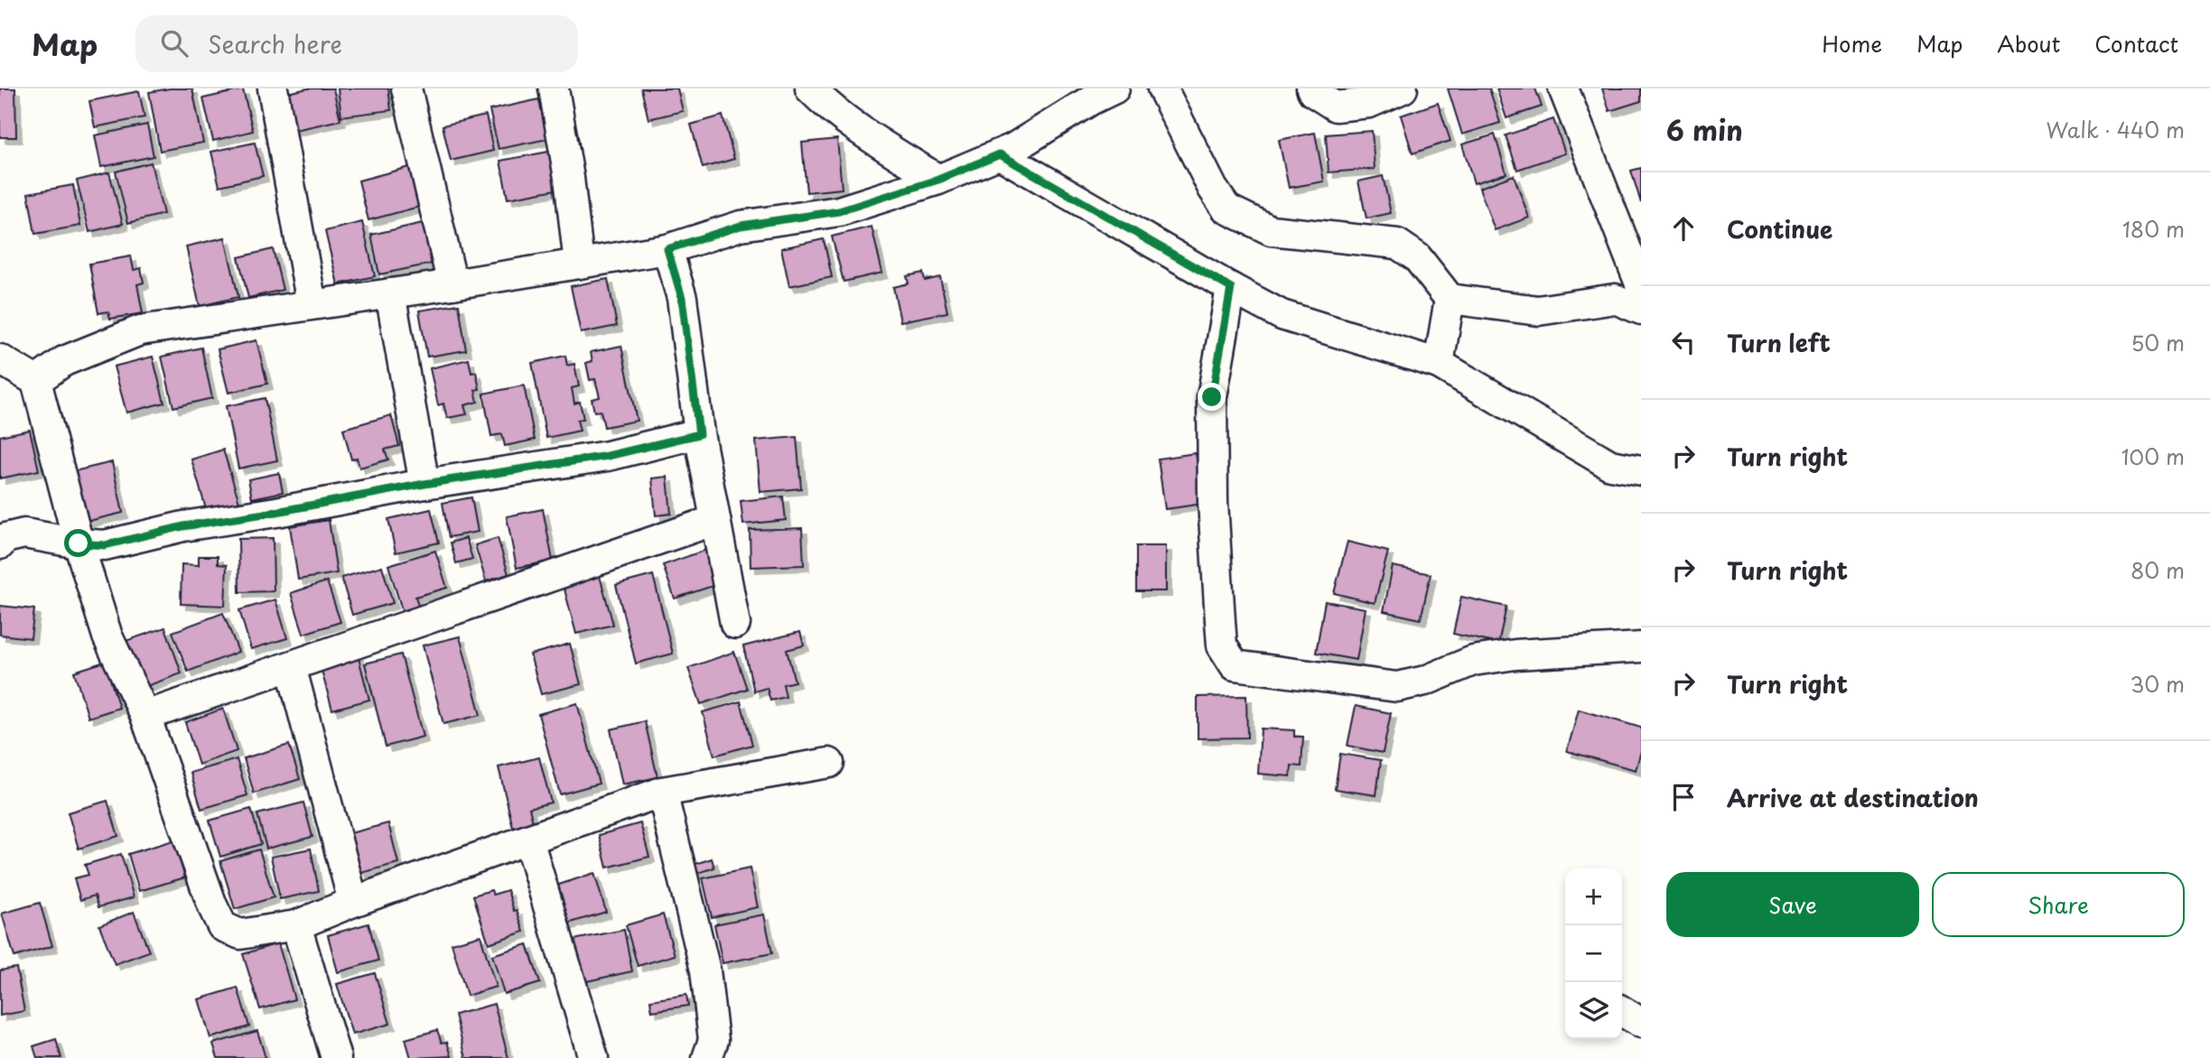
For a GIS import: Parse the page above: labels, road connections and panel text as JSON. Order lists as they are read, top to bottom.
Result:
{
  "page": {
    "header": "Map",
    "search": "Search here",
    "nav": [
      "Home",
      "Map",
      "About",
      "Contact"
    ],
    "heading": ["6 min", "Walk · 440 m"],
    "list": [
      ["Continue", "180 m"],
      ["Turn left", "50 m"],
      ["Turn right", "100 m"],
      ["Turn right", "80 m"],
      ["Turn right", "30 m"],
      "Arrive at destination"
    ],
    "buttons": ["Save", "Share"],
    "map_buttons": ["+", "−"]
  }
}
